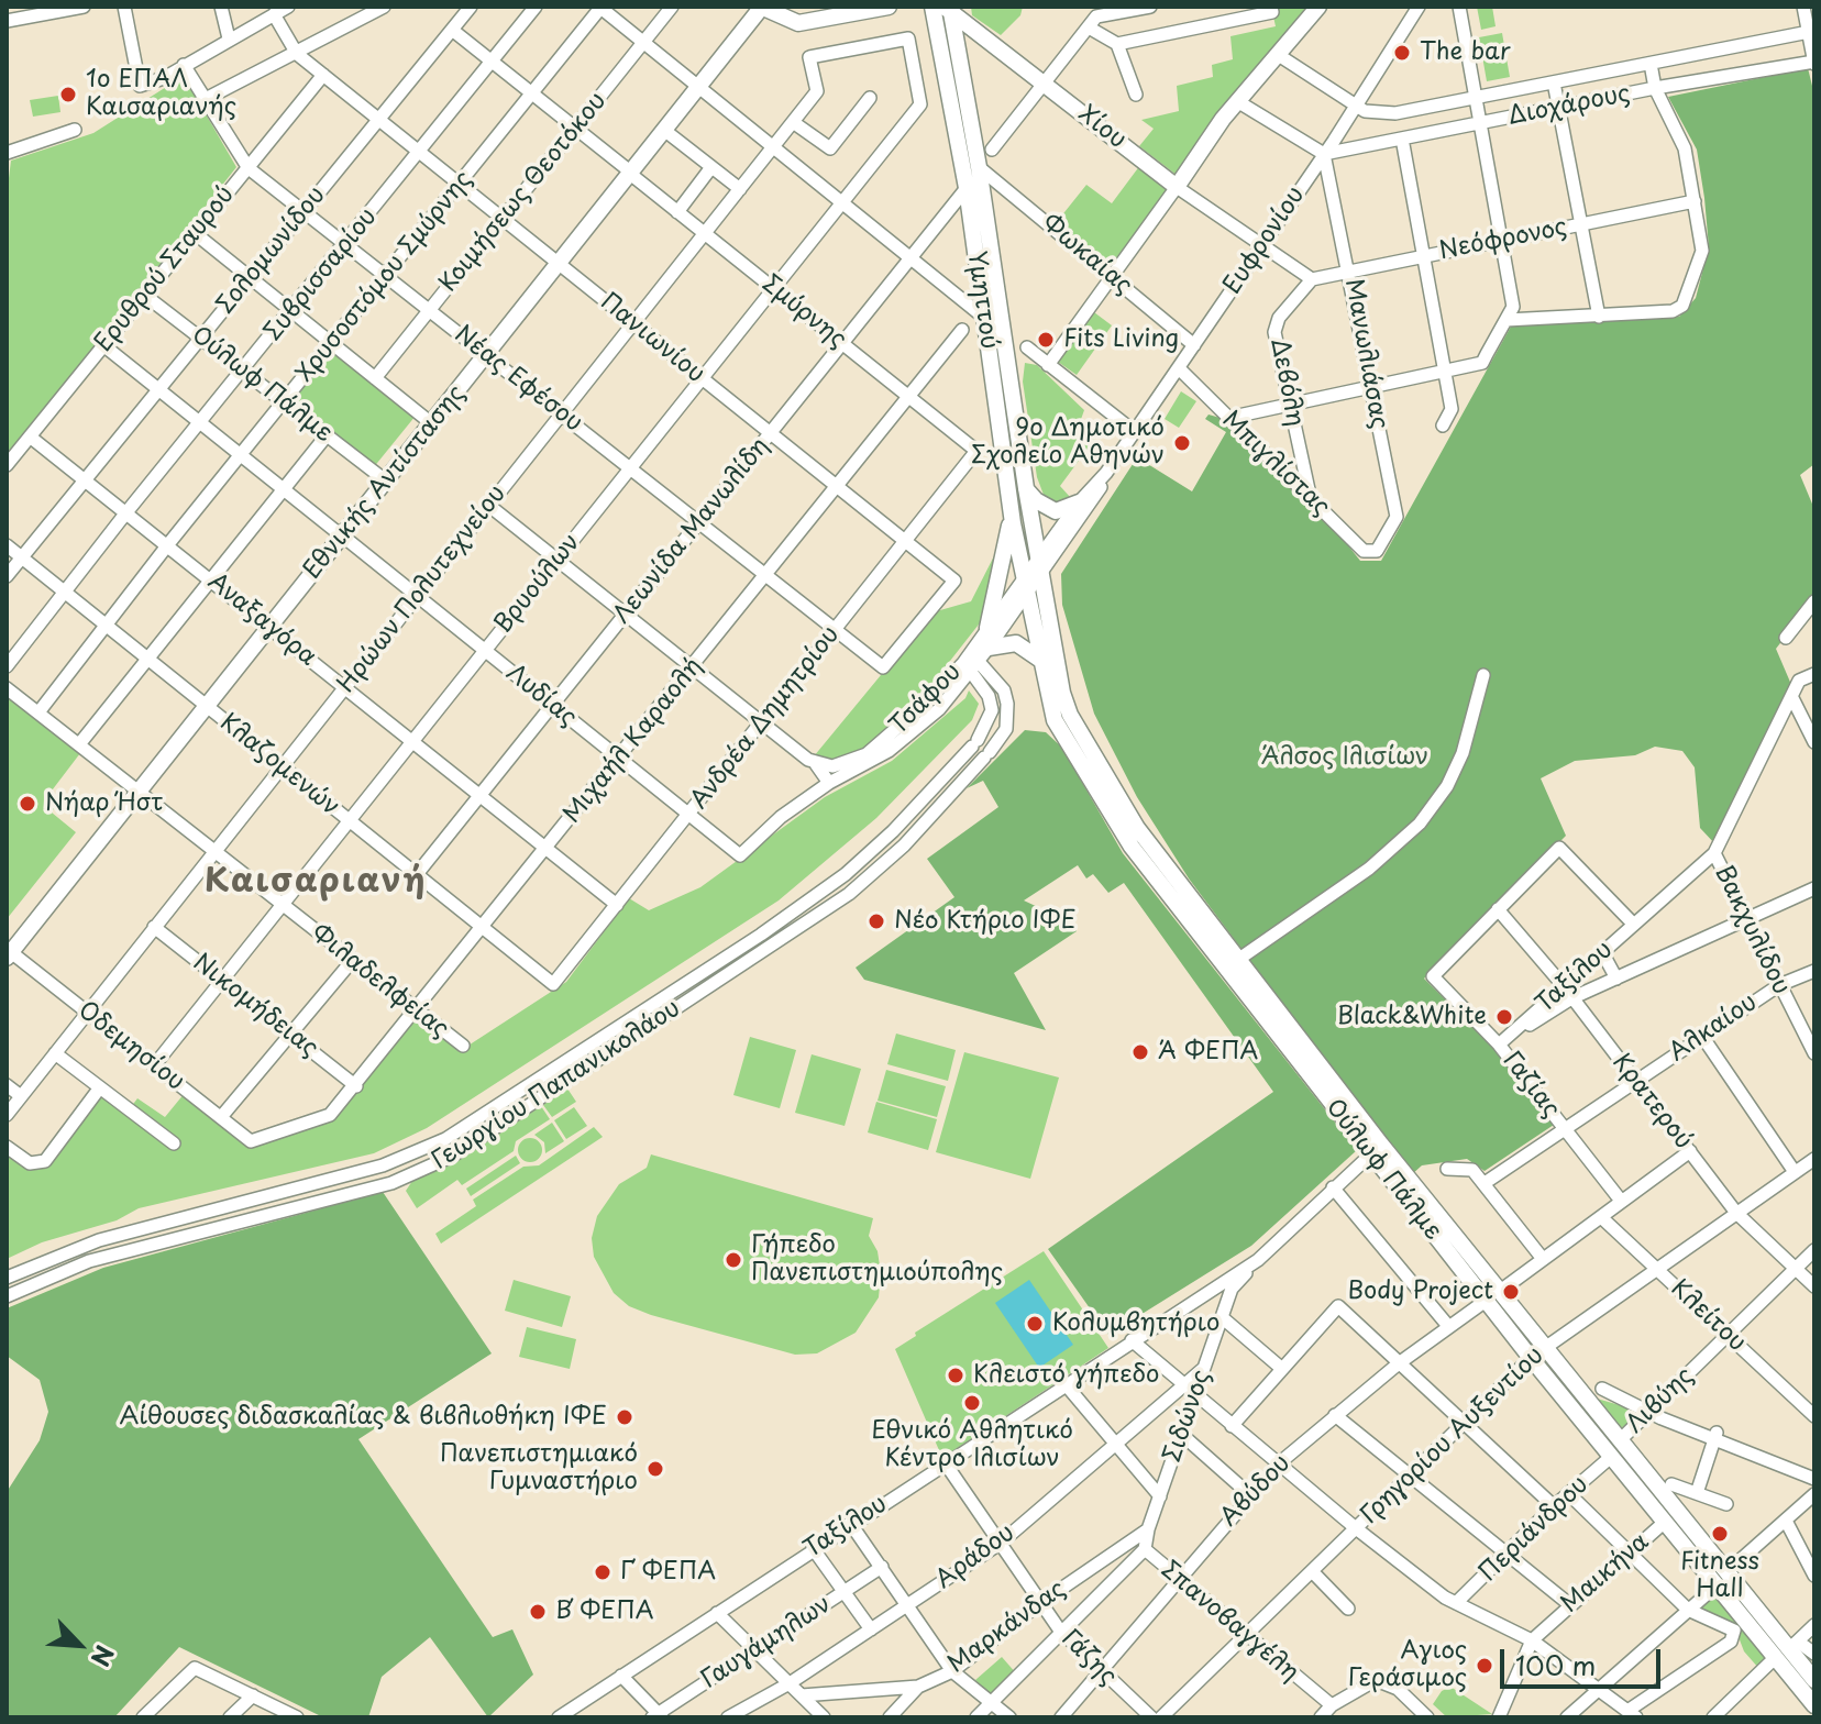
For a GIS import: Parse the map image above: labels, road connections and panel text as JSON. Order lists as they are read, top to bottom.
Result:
{
  "streets": {
    "main road": [
      "Χίου",
      "Υμηττού",
      "Ούλωφ Πάλμε",
      "Εθνικής Αντίστασης"
    ],
    "street": [
      "Διοχάρους",
      "Κοιμήσεως Θεοτόκου",
      "Νεόφρονος",
      "Ευφρονίου",
      "Σολομωνίδου",
      "Φωκαίας",
      "Ερυθρού Σταυρού",
      "Συβρισσαρίου",
      "Χρυσοστόμου Σμύρνης",
      "Σμύρνης",
      "Πανιωνίου",
      "Μανωλιάσας",
      "Νέας Εφέσου",
      "Δεβόλη",
      "Μπιγλίστας",
      "Λεωνίδα Μανωλίδη",
      "Βρυούλων",
      "Ηρώων Πολυτεχνείου",
      "Αναξαγόρα",
      "Λυδίας",
      "Τσάφου",
      "Ανδρέα Δημητρίου",
      "Μιχαήλ Καραολή",
      "Κλαζομενών",
      "Βακχυλίδου",
      "Ταξίλου",
      "Φιλαδελφείας",
      "Νικομήδειας",
      "Αλκαίου",
      "Οδεμησίου",
      "Γεωργίου Παπανικολάου",
      "Γαζίας",
      "Κρατερού",
      "Κλείτου",
      "Λιβύης",
      "Σιδώνος",
      "Γρηγορίου Αυξεντίου",
      "Αβύδου",
      "Περιάνδρου",
      "Αράδου",
      "Μαικήνα",
      "Σπανοβαγγέλη",
      "Μαρκάνδας",
      "Γαυγάμηλων",
      "Γάζης"
    ]
  },
  "crossings": [
    ["Διοχάρους", "Ευφρονίου"],
    ["Διοχάρους", "Μανωλιάσας"],
    ["Χίου", "Νεόφρονος"],
    ["Χίου", "Ευφρονίου"],
    ["Χίου", "Υμηττού"],
    ["Χίου", "Δεβόλη"],
    ["Κοιμήσεως Θεοτόκου", "Σμύρνης"],
    ["Κοιμήσεως Θεοτόκου", "Πανιωνίου"],
    ["Κοιμήσεως Θεοτόκου", "Νέας Εφέσου"],
    ["Νεόφρονος", "Μανωλιάσας"],
    ["Νεόφρονος", "Δεβόλη"],
    ["Ευφρονίου", "Φωκαίας"],
    ["Ευφρονίου", "Υμηττού"],
    ["Ευφρονίου", "Μανωλιάσας"],
    ["Ευφρονίου", "Ούλωφ Πάλμε"],
    ["Ευφρονίου", "Μπιγλίστας"],
    ["Ευφρονίου", "Τσάφου"],
    ["Σολομωνίδου", "Σμύρνης"],
    ["Σολομωνίδου", "Πανιωνίου"],
    ["Σολομωνίδου", "Νέας Εφέσου"],
    ["Σολομωνίδου", "Ούλωφ Πάλμε"],
    ["Σολομωνίδου", "Αναξαγόρα"],
    ["Σολομωνίδου", "Λυδίας"],
    ["Σολομωνίδου", "Κλαζομενών"],
    ["Φωκαίας", "Υμηττού"],
    ["Ερυθρού Σταυρού", "Πανιωνίου"],
    ["Ερυθρού Σταυρού", "Νέας Εφέσου"],
    ["Ερυθρού Σταυρού", "Ούλωφ Πάλμε"],
    ["Ερυθρού Σταυρού", "Αναξαγόρα"],
    ["Ερυθρού Σταυρού", "Λυδίας"],
    ["Συβρισσαρίου", "Σμύρνης"],
    ["Συβρισσαρίου", "Πανιωνίου"],
    ["Συβρισσαρίου", "Νέας Εφέσου"],
    ["Συβρισσαρίου", "Ούλωφ Πάλμε"],
    ["Συβρισσαρίου", "Αναξαγόρα"],
    ["Συβρισσαρίου", "Λυδίας"],
    ["Συβρισσαρίου", "Κλαζομενών"],
    ["Χρυσοστόμου Σμύρνης", "Σμύρνης"],
    ["Χρυσοστόμου Σμύρνης", "Πανιωνίου"],
    ["Χρυσοστόμου Σμύρνης", "Νέας Εφέσου"],
    ["Χρυσοστόμου Σμύρνης", "Ούλωφ Πάλμε"],
    ["Χρυσοστόμου Σμύρνης", "Αναξαγόρα"],
    ["Χρυσοστόμου Σμύρνης", "Λυδίας"],
    ["Χρυσοστόμου Σμύρνης", "Κλαζομενών"],
    ["Χρυσοστόμου Σμύρνης", "Φιλαδελφείας"],
    ["Υμηττού", "Ούλωφ Πάλμε"],
    ["Υμηττού", "Λεωνίδα Μανωλίδη"],
    ["Υμηττού", "Τσάφου"],
    ["Σμύρνης", "Εθνικής Αντίστασης"],
    ["Σμύρνης", "Λεωνίδα Μανωλίδη"],
    ["Σμύρνης", "Βρυούλων"],
    ["Σμύρνης", "Ηρώων Πολυτεχνείου"],
    ["Σμύρνης", "Ανδρέα Δημητρίου"],
    ["Σμύρνης", "Μιχαήλ Καραολή"],
    ["Πανιωνίου", "Νέας Εφέσου"],
    ["Πανιωνίου", "Εθνικής Αντίστασης"],
    ["Πανιωνίου", "Λεωνίδα Μανωλίδη"],
    ["Πανιωνίου", "Βρυούλων"],
    ["Πανιωνίου", "Ηρώων Πολυτεχνείου"],
    ["Πανιωνίου", "Ανδρέα Δημητρίου"],
    ["Πανιωνίου", "Μιχαήλ Καραολή"],
    ["Μανωλιάσας", "Μπιγλίστας"],
    ["Νέας Εφέσου", "Εθνικής Αντίστασης"],
    ["Νέας Εφέσου", "Λεωνίδα Μανωλίδη"],
    ["Νέας Εφέσου", "Βρυούλων"],
    ["Νέας Εφέσου", "Ηρώων Πολυτεχνείου"],
    ["Νέας Εφέσου", "Ανδρέα Δημητρίου"],
    ["Νέας Εφέσου", "Μιχαήλ Καραολή"],
    ["Δεβόλη", "Μπιγλίστας"],
    ["Ούλωφ Πάλμε", "Εθνικής Αντίστασης"],
    ["Ούλωφ Πάλμε", "Τσάφου"],
    ["Ούλωφ Πάλμε", "Ταξίλου"],
    ["Ούλωφ Πάλμε", "Λιβύης"],
    ["Ούλωφ Πάλμε", "Γρηγορίου Αυξεντίου"],
    ["Ούλωφ Πάλμε", "Αβύδου"],
    ["Ούλωφ Πάλμε", "Περιάνδρου"],
    ["Ούλωφ Πάλμε", "Μαικήνα"],
    ["Εθνικής Αντίστασης", "Αναξαγόρα"],
    ["Εθνικής Αντίστασης", "Λυδίας"],
    ["Εθνικής Αντίστασης", "Κλαζομενών"],
    ["Εθνικής Αντίστασης", "Φιλαδελφείας"],
    ["Εθνικής Αντίστασης", "Οδεμησίου"],
    ["Λεωνίδα Μανωλίδη", "Αναξαγόρα"],
    ["Λεωνίδα Μανωλίδη", "Λυδίας"],
    ["Λεωνίδα Μανωλίδη", "Κλαζομενών"],
    ["Βρυούλων", "Ηρώων Πολυτεχνείου"],
    ["Βρυούλων", "Αναξαγόρα"],
    ["Βρυούλων", "Λυδίας"],
    ["Βρυούλων", "Κλαζομενών"],
    ["Βρυούλων", "Φιλαδελφείας"],
    ["Βρυούλων", "Νικομήδειας"],
    ["Βρυούλων", "Οδεμησίου"],
    ["Ηρώων Πολυτεχνείου", "Αναξαγόρα"],
    ["Ηρώων Πολυτεχνείου", "Λυδίας"],
    ["Ηρώων Πολυτεχνείου", "Κλαζομενών"],
    ["Ηρώων Πολυτεχνείου", "Φιλαδελφείας"],
    ["Ηρώων Πολυτεχνείου", "Νικομήδειας"],
    ["Ηρώων Πολυτεχνείου", "Οδεμησίου"],
    ["Αναξαγόρα", "Ανδρέα Δημητρίου"],
    ["Αναξαγόρα", "Μιχαήλ Καραολή"],
    ["Λυδίας", "Τσάφου"],
    ["Λυδίας", "Ανδρέα Δημητρίου"],
    ["Λυδίας", "Μιχαήλ Καραολή"],
    ["Τσάφου", "Γεωργίου Παπανικολάου"],
    ["Ανδρέα Δημητρίου", "Κλαζομενών"],
    ["Μιχαήλ Καραολή", "Κλαζομενών"],
    ["Μιχαήλ Καραολή", "Φιλαδελφείας"],
    ["Μιχαήλ Καραολή", "Νικομήδειας"],
    ["Μιχαήλ Καραολή", "Οδεμησίου"],
    ["Βακχυλίδου", "Ταξίλου"],
    ["Βακχυλίδου", "Αλκαίου"],
    ["Ταξίλου", "Γαζίας"],
    ["Ταξίλου", "Κρατερού"],
    ["Ταξίλου", "Σιδώνος"],
    ["Ταξίλου", "Γάζης"],
    ["Αλκαίου", "Γαζίας"],
    ["Αλκαίου", "Κρατερού"],
    ["Γαζίας", "Κρατερού"],
    ["Γαζίας", "Αβύδου"],
    ["Κρατερού", "Λιβύης"],
    ["Κρατερού", "Γρηγορίου Αυξεντίου"],
    ["Κρατερού", "Αβύδου"],
    ["Κλείτου", "Λιβύης"],
    ["Κλείτου", "Γρηγορίου Αυξεντίου"],
    ["Κλείτου", "Αβύδου"],
    ["Σιδώνος", "Αράδου"],
    ["Σιδώνος", "Σπανοβαγγέλη"],
    ["Σιδώνος", "Μαρκάνδας"],
    ["Γρηγορίου Αυξεντίου", "Σπανοβαγγέλη"],
    ["Αβύδου", "Σπανοβαγγέλη"],
    ["Αβύδου", "Γάζης"],
    ["Αράδου", "Γάζης"],
    ["Σπανοβαγγέλη", "Μαρκάνδας"],
    ["Μαρκάνδας", "Γάζης"]
  ],
  "districts": ["Καισαριανή"],
  "parks": ["Άλσος Ιλισίων"],
  "places": [
    "The bar",
    "1ο ΕΠΑΛ Καισαριανής",
    "Fits Living",
    "9ο Δημοτικό Σχολείο Αθηνών",
    "Νήαρ Ήστ",
    "Νέο Κτήριο ΙΦΕ",
    "Black&White",
    "Α΄ ΦΕΠΑ",
    "Γήπεδο Πανεπιστημιούπολης",
    "Body Project",
    "Κολυμβητήριο",
    "Κλειστό γήπεδο",
    "Εθνικό Αθλητικό Κέντρο Ιλισίων",
    "Αίθουσες διδασκαλίας & βιβλιοθήκη ΙΦΕ",
    "Πανεπιστημιακό Γυμναστήριο",
    "Fitness Hall",
    "Γ΄ ΦΕΠΑ",
    "Β΄ ΦΕΠΑ",
    "Αγιος Γεράσιμος"
  ],
  "scale_bar": "100 m",
  "north": "bottom right"
}
